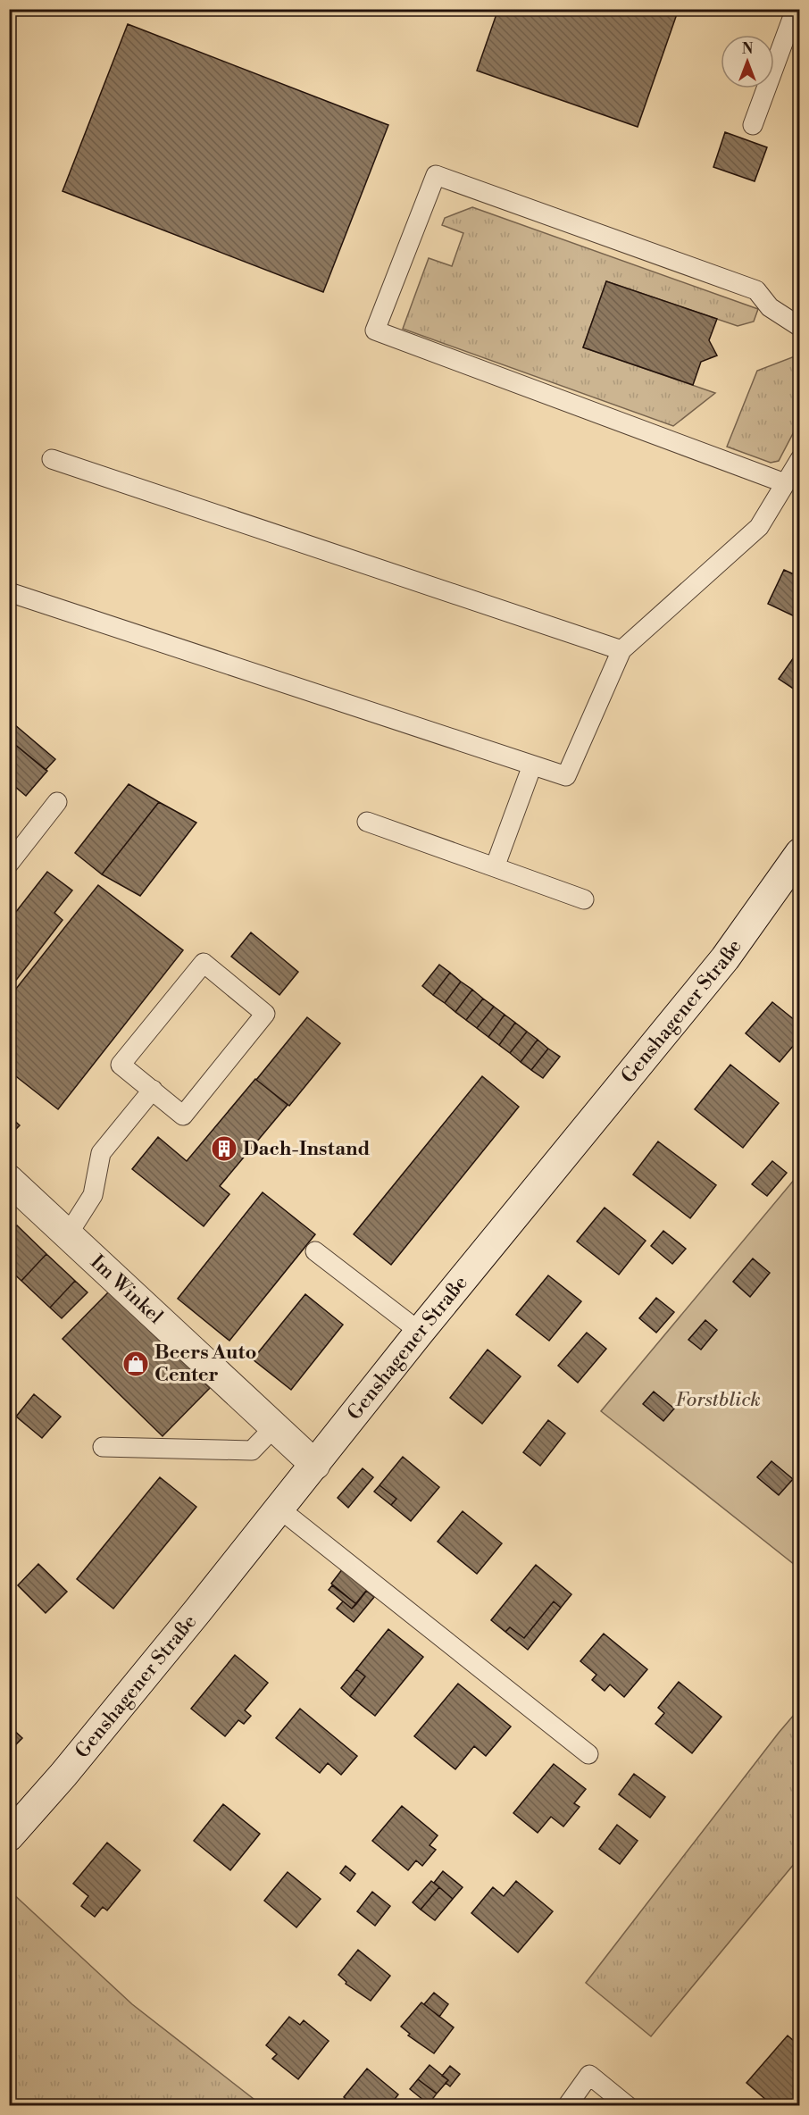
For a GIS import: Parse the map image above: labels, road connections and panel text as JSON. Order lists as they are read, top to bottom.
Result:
{
  "streets": {
    "main road": ["Genshagener Straße", "Im Winkel"]
  },
  "crossings": [
    ["Genshagener Straße", "Im Winkel"]
  ],
  "parks": ["Forstblick"],
  "places": {
    "building": ["Dach-Instand"],
    "shop": ["Beers Auto Center"]
  },
  "north": "top"
}
